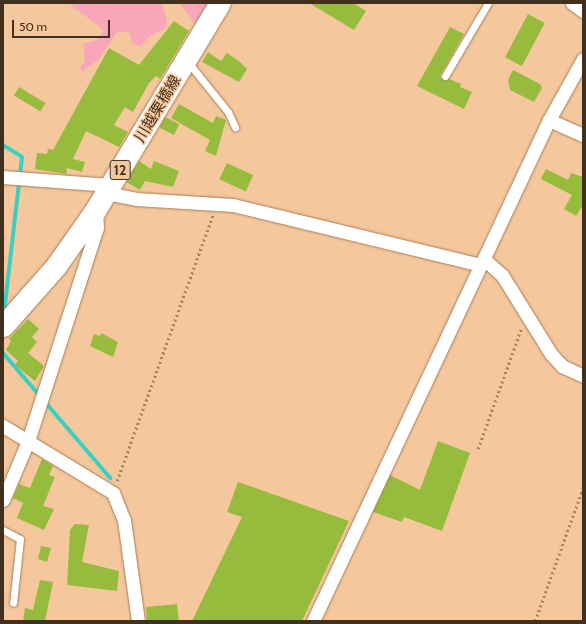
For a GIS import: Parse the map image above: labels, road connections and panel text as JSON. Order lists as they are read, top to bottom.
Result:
{
  "streets": {
    "main road": ["川越栗橋線", "12"]
  },
  "scale_bar": "50 m"
}
